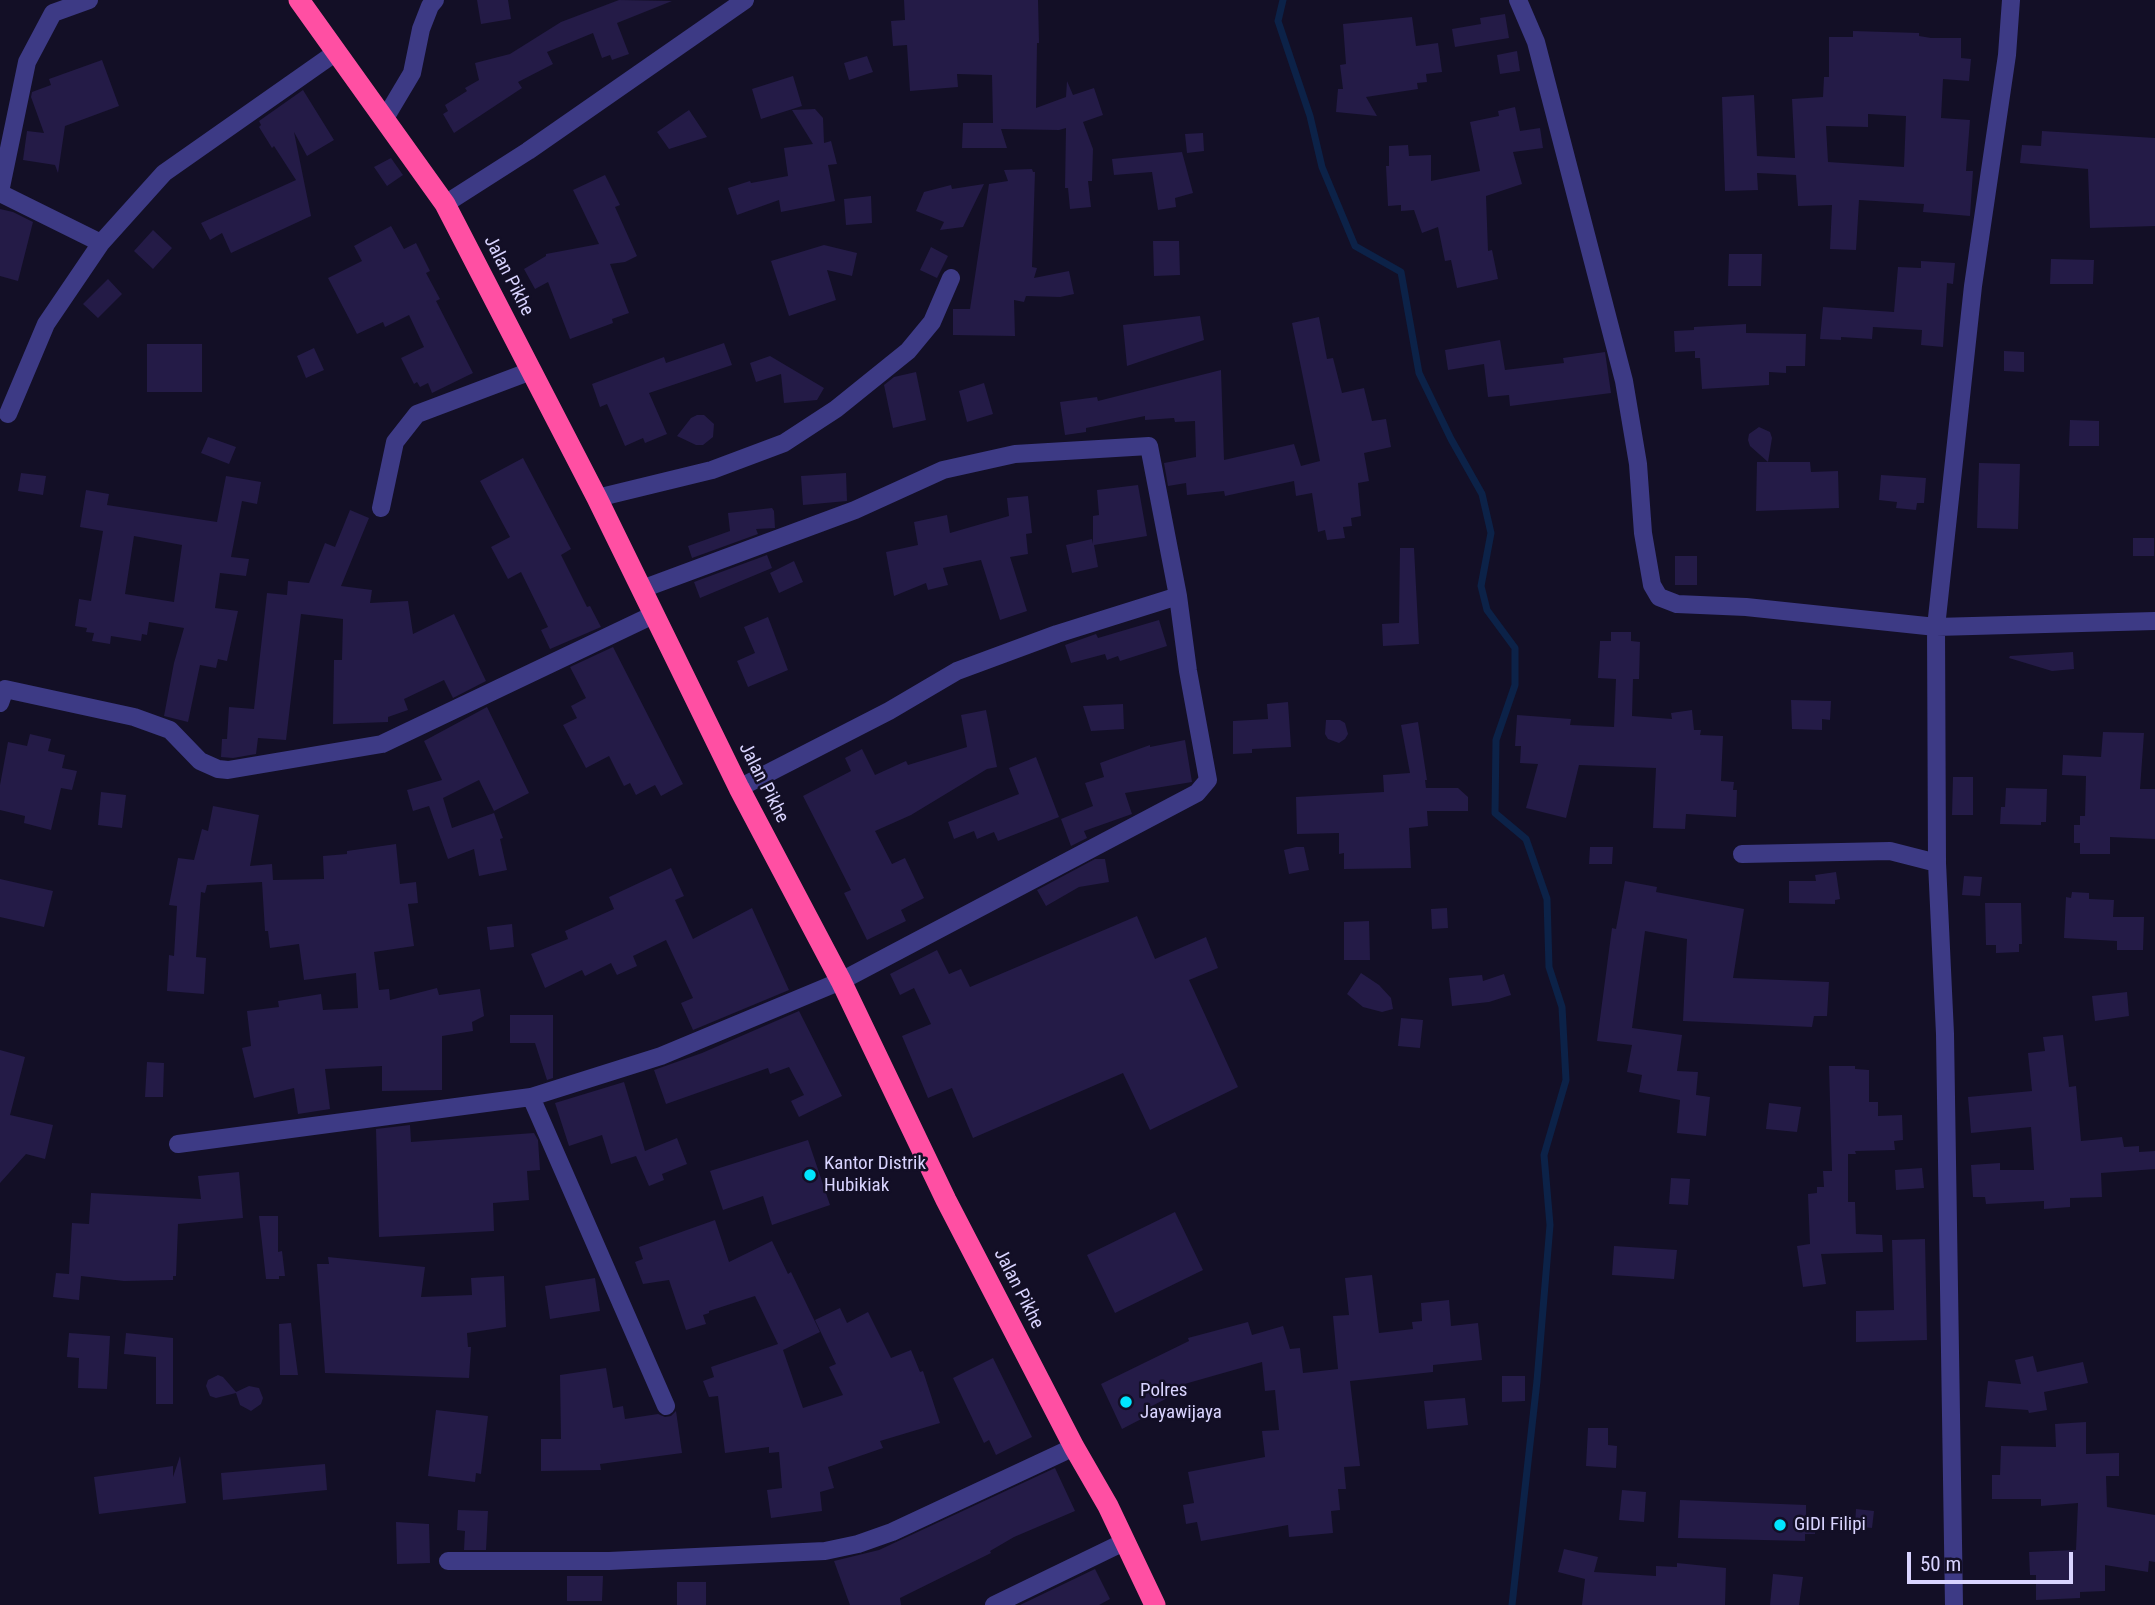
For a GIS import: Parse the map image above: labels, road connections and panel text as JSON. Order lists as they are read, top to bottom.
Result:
{
  "streets": {
    "highway": ["Jalan Pikhe"]
  },
  "places": ["Kantor Distrik Hubikiak", "Polres Jayawijaya", "GIDI Filipi"],
  "scale_bar": "50 m"
}
